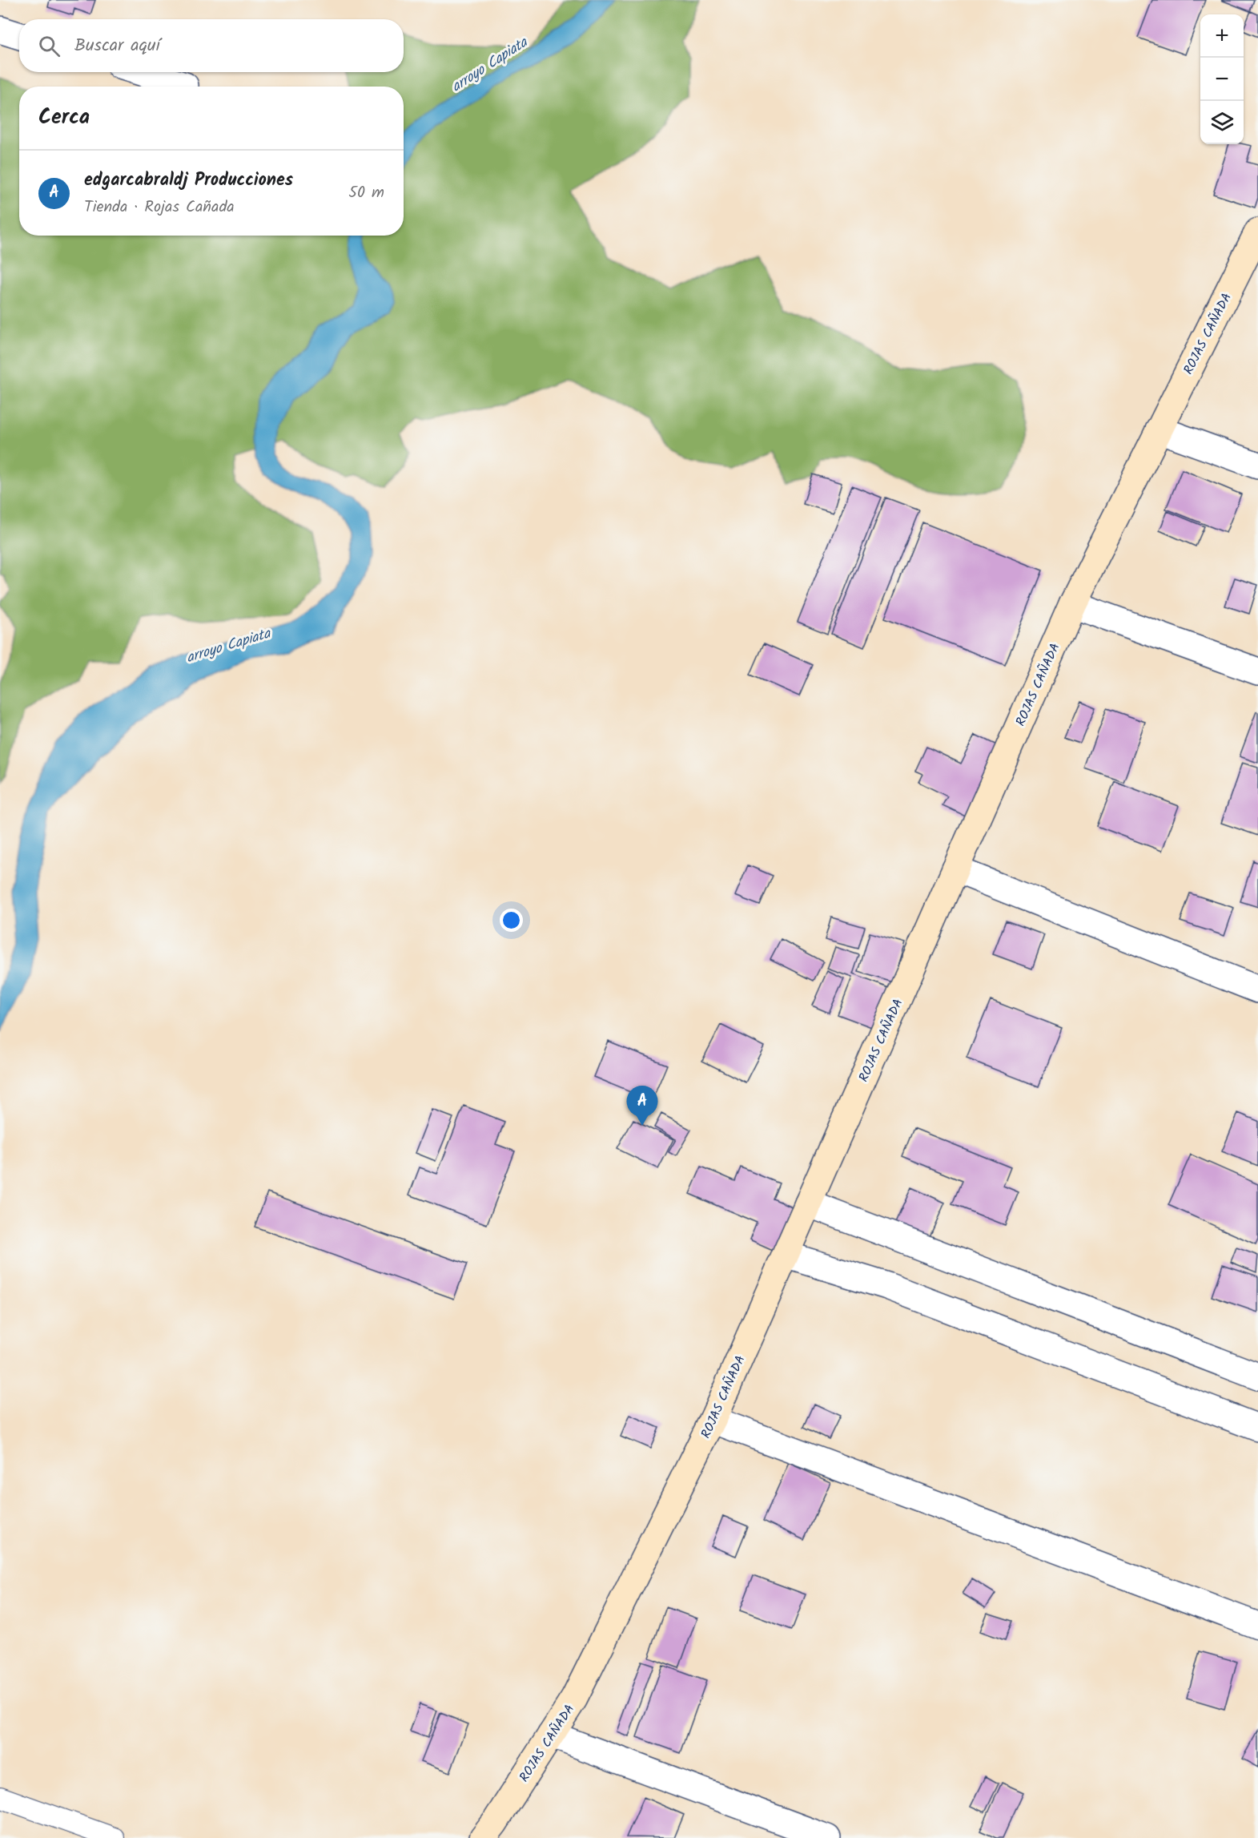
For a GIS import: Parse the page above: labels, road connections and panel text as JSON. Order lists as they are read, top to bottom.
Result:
{
  "streets": {
    "main road": ["ROJAS CAÑADA"]
  },
  "water": ["arroyo Capiata"],
  "page": {
    "map_buttons": ["+", "−"],
    "search": "Buscar aquí",
    "heading": "Cerca",
    "list": [
      {
        "mark": "A",
        "name": "edgarcabraldj Producciones",
        "note": "Tienda · Rojas Cañada",
        "value": "50 m"
      }
    ],
    "pins": "A"
  }
}
